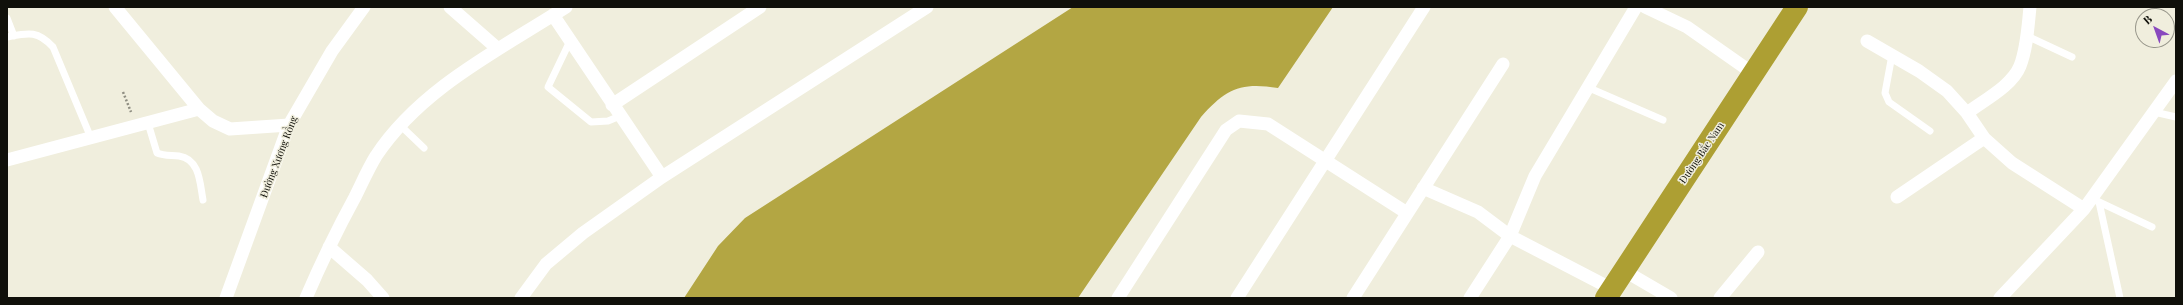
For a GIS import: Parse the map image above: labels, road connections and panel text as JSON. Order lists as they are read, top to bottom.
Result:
{
  "streets": {
    "highway": ["Đường Bắc Nam"],
    "street": ["Đường Xương Rồng"]
  },
  "north": "top left"
}
